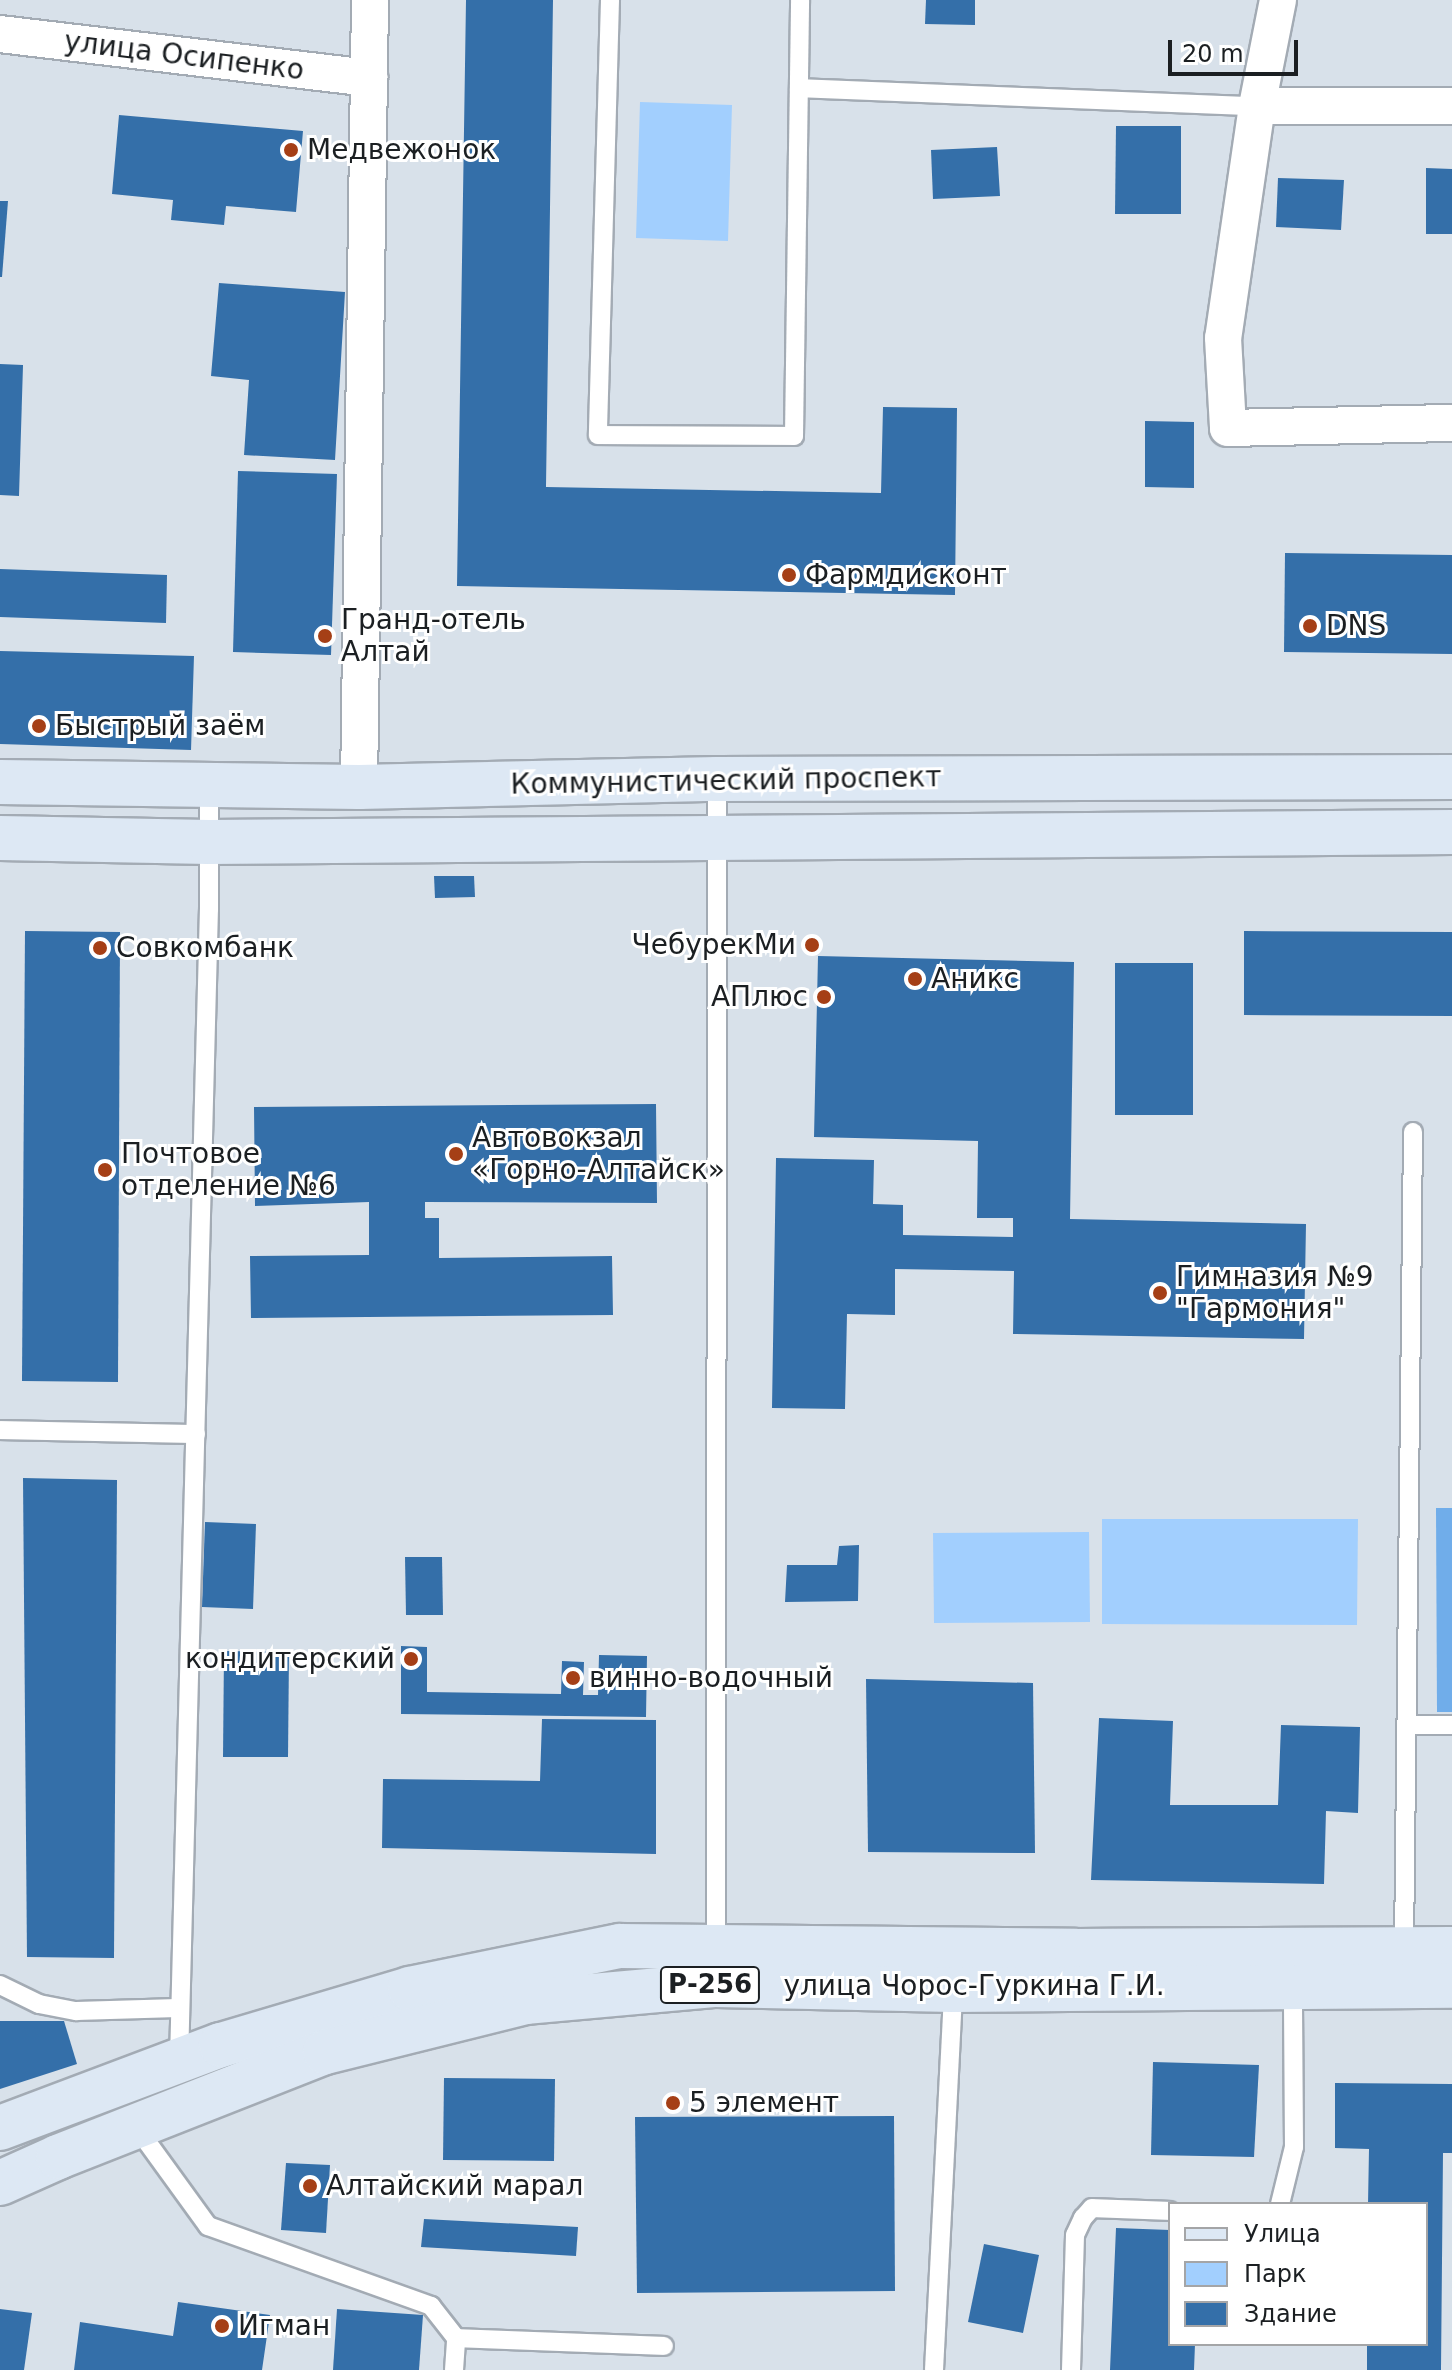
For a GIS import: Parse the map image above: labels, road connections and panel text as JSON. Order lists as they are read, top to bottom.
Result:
{
  "streets": {
    "main road": ["Коммунистический проспект", "Р-256", "улица Чорос-Гуркина Г.И."],
    "street": ["улица Осипенко"]
  },
  "places": [
    "Медвежонок",
    "Фармдисконт",
    "DNS",
    "Гранд-отель Алтай",
    "Быстрый заём",
    "ЧебурекМи",
    "Совкомбанк",
    "Аникс",
    "АПлюс",
    "Автовокзал «Горно-Алтайск»",
    "Почтовое отделение №6",
    "Гимназия №9 \"Гармония\"",
    "кондитерский",
    "винно-водочный",
    "5 элемент",
    "Алтайский марал",
    "Игман"
  ],
  "legend": ["Улица", "Парк", "Здание"],
  "scale_bar": "20 m"
}
